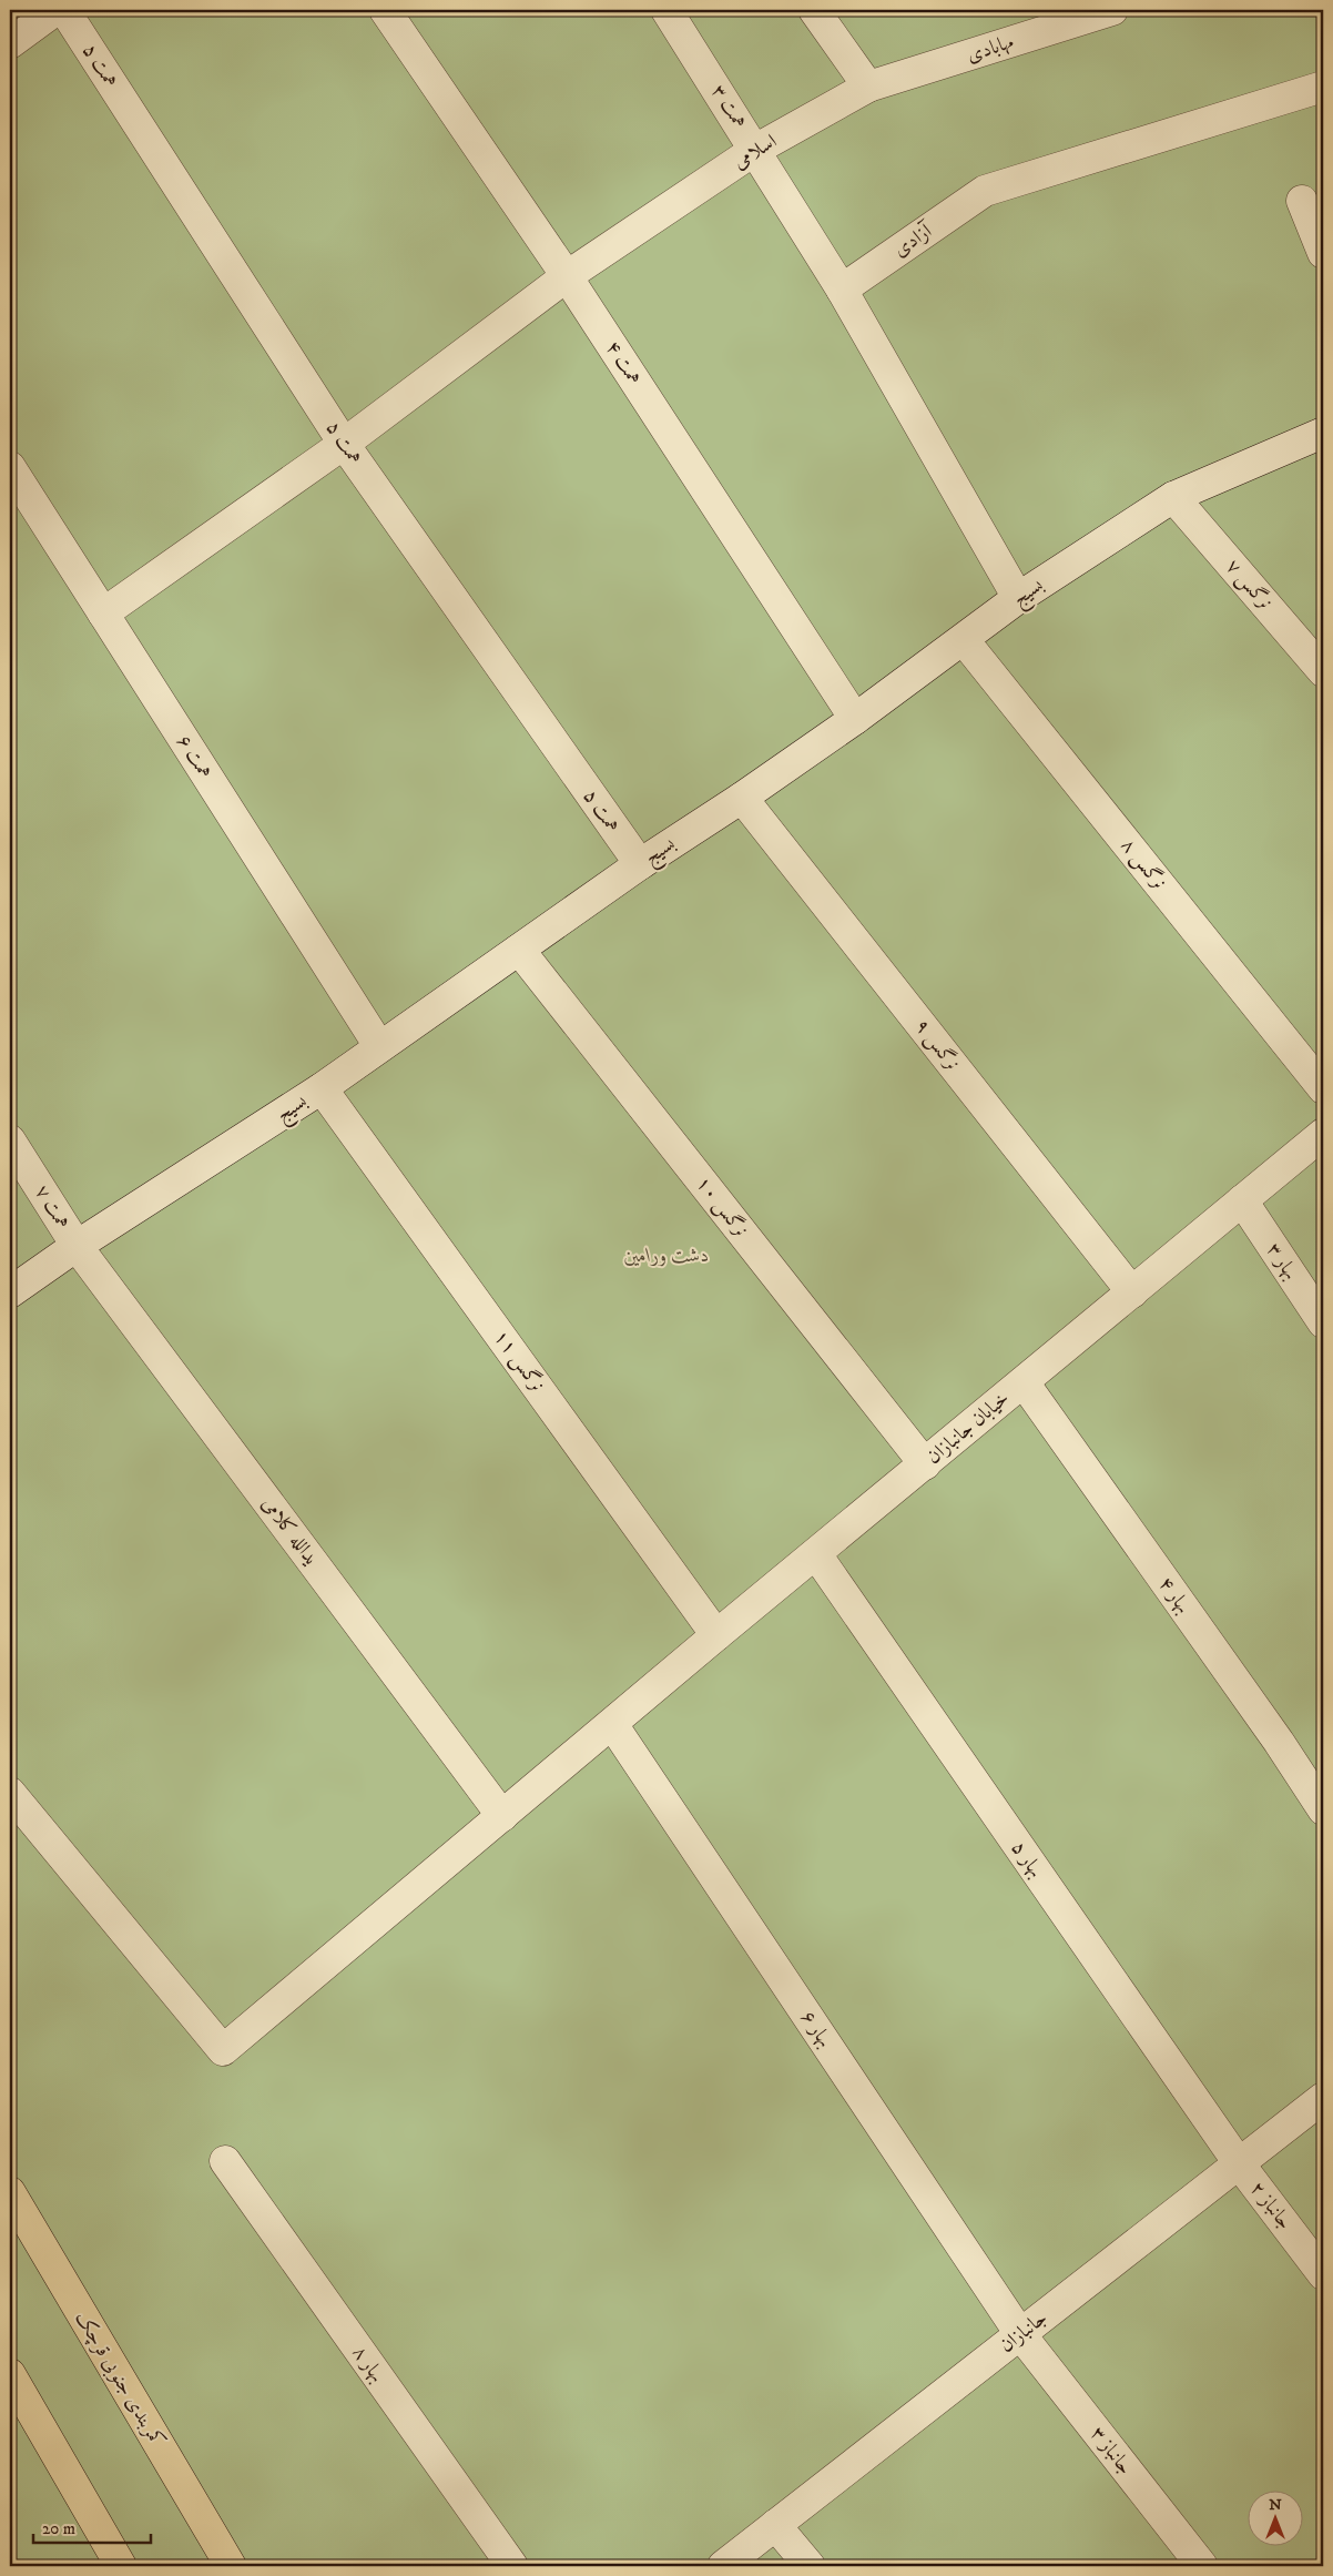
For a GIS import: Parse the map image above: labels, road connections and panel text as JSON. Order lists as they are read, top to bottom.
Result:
{
  "streets": {
    "highway": ["کمربندی جنوبی قرچک"],
    "street": [
      "مهابادی",
      "همت ۵",
      "همت ۳",
      "اسلامی",
      "آزادی",
      "همت ۴",
      "نرگس ۷",
      "بسیج",
      "همت ۶",
      "نرگس ۸",
      "نرگس ۹",
      "همت ۷",
      "نرگس ۱۰",
      "بهار ۳",
      "نرگس ۱۱",
      "خیابان جانبازان",
      "یدالله کلامی",
      "بهار ۴",
      "بهار ۵",
      "بهار ۶",
      "جانباز ۲",
      "جانبازان",
      "بهار ۸",
      "جانباز ۳"
    ]
  },
  "crossings": [
    ["مهابادی", "اسلامی"],
    ["همت ۵", "اسلامی"],
    ["همت ۵", "بسیج"],
    ["همت ۳", "اسلامی"],
    ["همت ۳", "آزادی"],
    ["اسلامی", "همت ۴"],
    ["اسلامی", "همت ۶"],
    ["همت ۴", "بسیج"],
    ["نرگس ۷", "بسیج"],
    ["بسیج", "همت ۶"],
    ["بسیج", "نرگس ۸"],
    ["بسیج", "نرگس ۹"],
    ["بسیج", "همت ۷"],
    ["بسیج", "نرگس ۱۰"],
    ["بسیج", "نرگس ۱۱"],
    ["بسیج", "یدالله کلامی"],
    ["نرگس ۹", "خیابان جانبازان"],
    ["همت ۷", "یدالله کلامی"],
    ["نرگس ۱۰", "خیابان جانبازان"],
    ["بهار ۳", "خیابان جانبازان"],
    ["نرگس ۱۱", "خیابان جانبازان"],
    ["خیابان جانبازان", "یدالله کلامی"],
    ["خیابان جانبازان", "بهار ۴"],
    ["خیابان جانبازان", "بهار ۵"],
    ["خیابان جانبازان", "بهار ۶"],
    ["بهار ۵", "جانباز ۲"],
    ["بهار ۵", "جانبازان"],
    ["بهار ۶", "جانبازان"],
    ["بهار ۶", "جانباز ۳"],
    ["جانباز ۲", "جانبازان"],
    ["جانبازان", "جانباز ۳"]
  ],
  "parks": ["دشت ورامین"],
  "scale_bar": "20 m",
  "north": "top"
}
